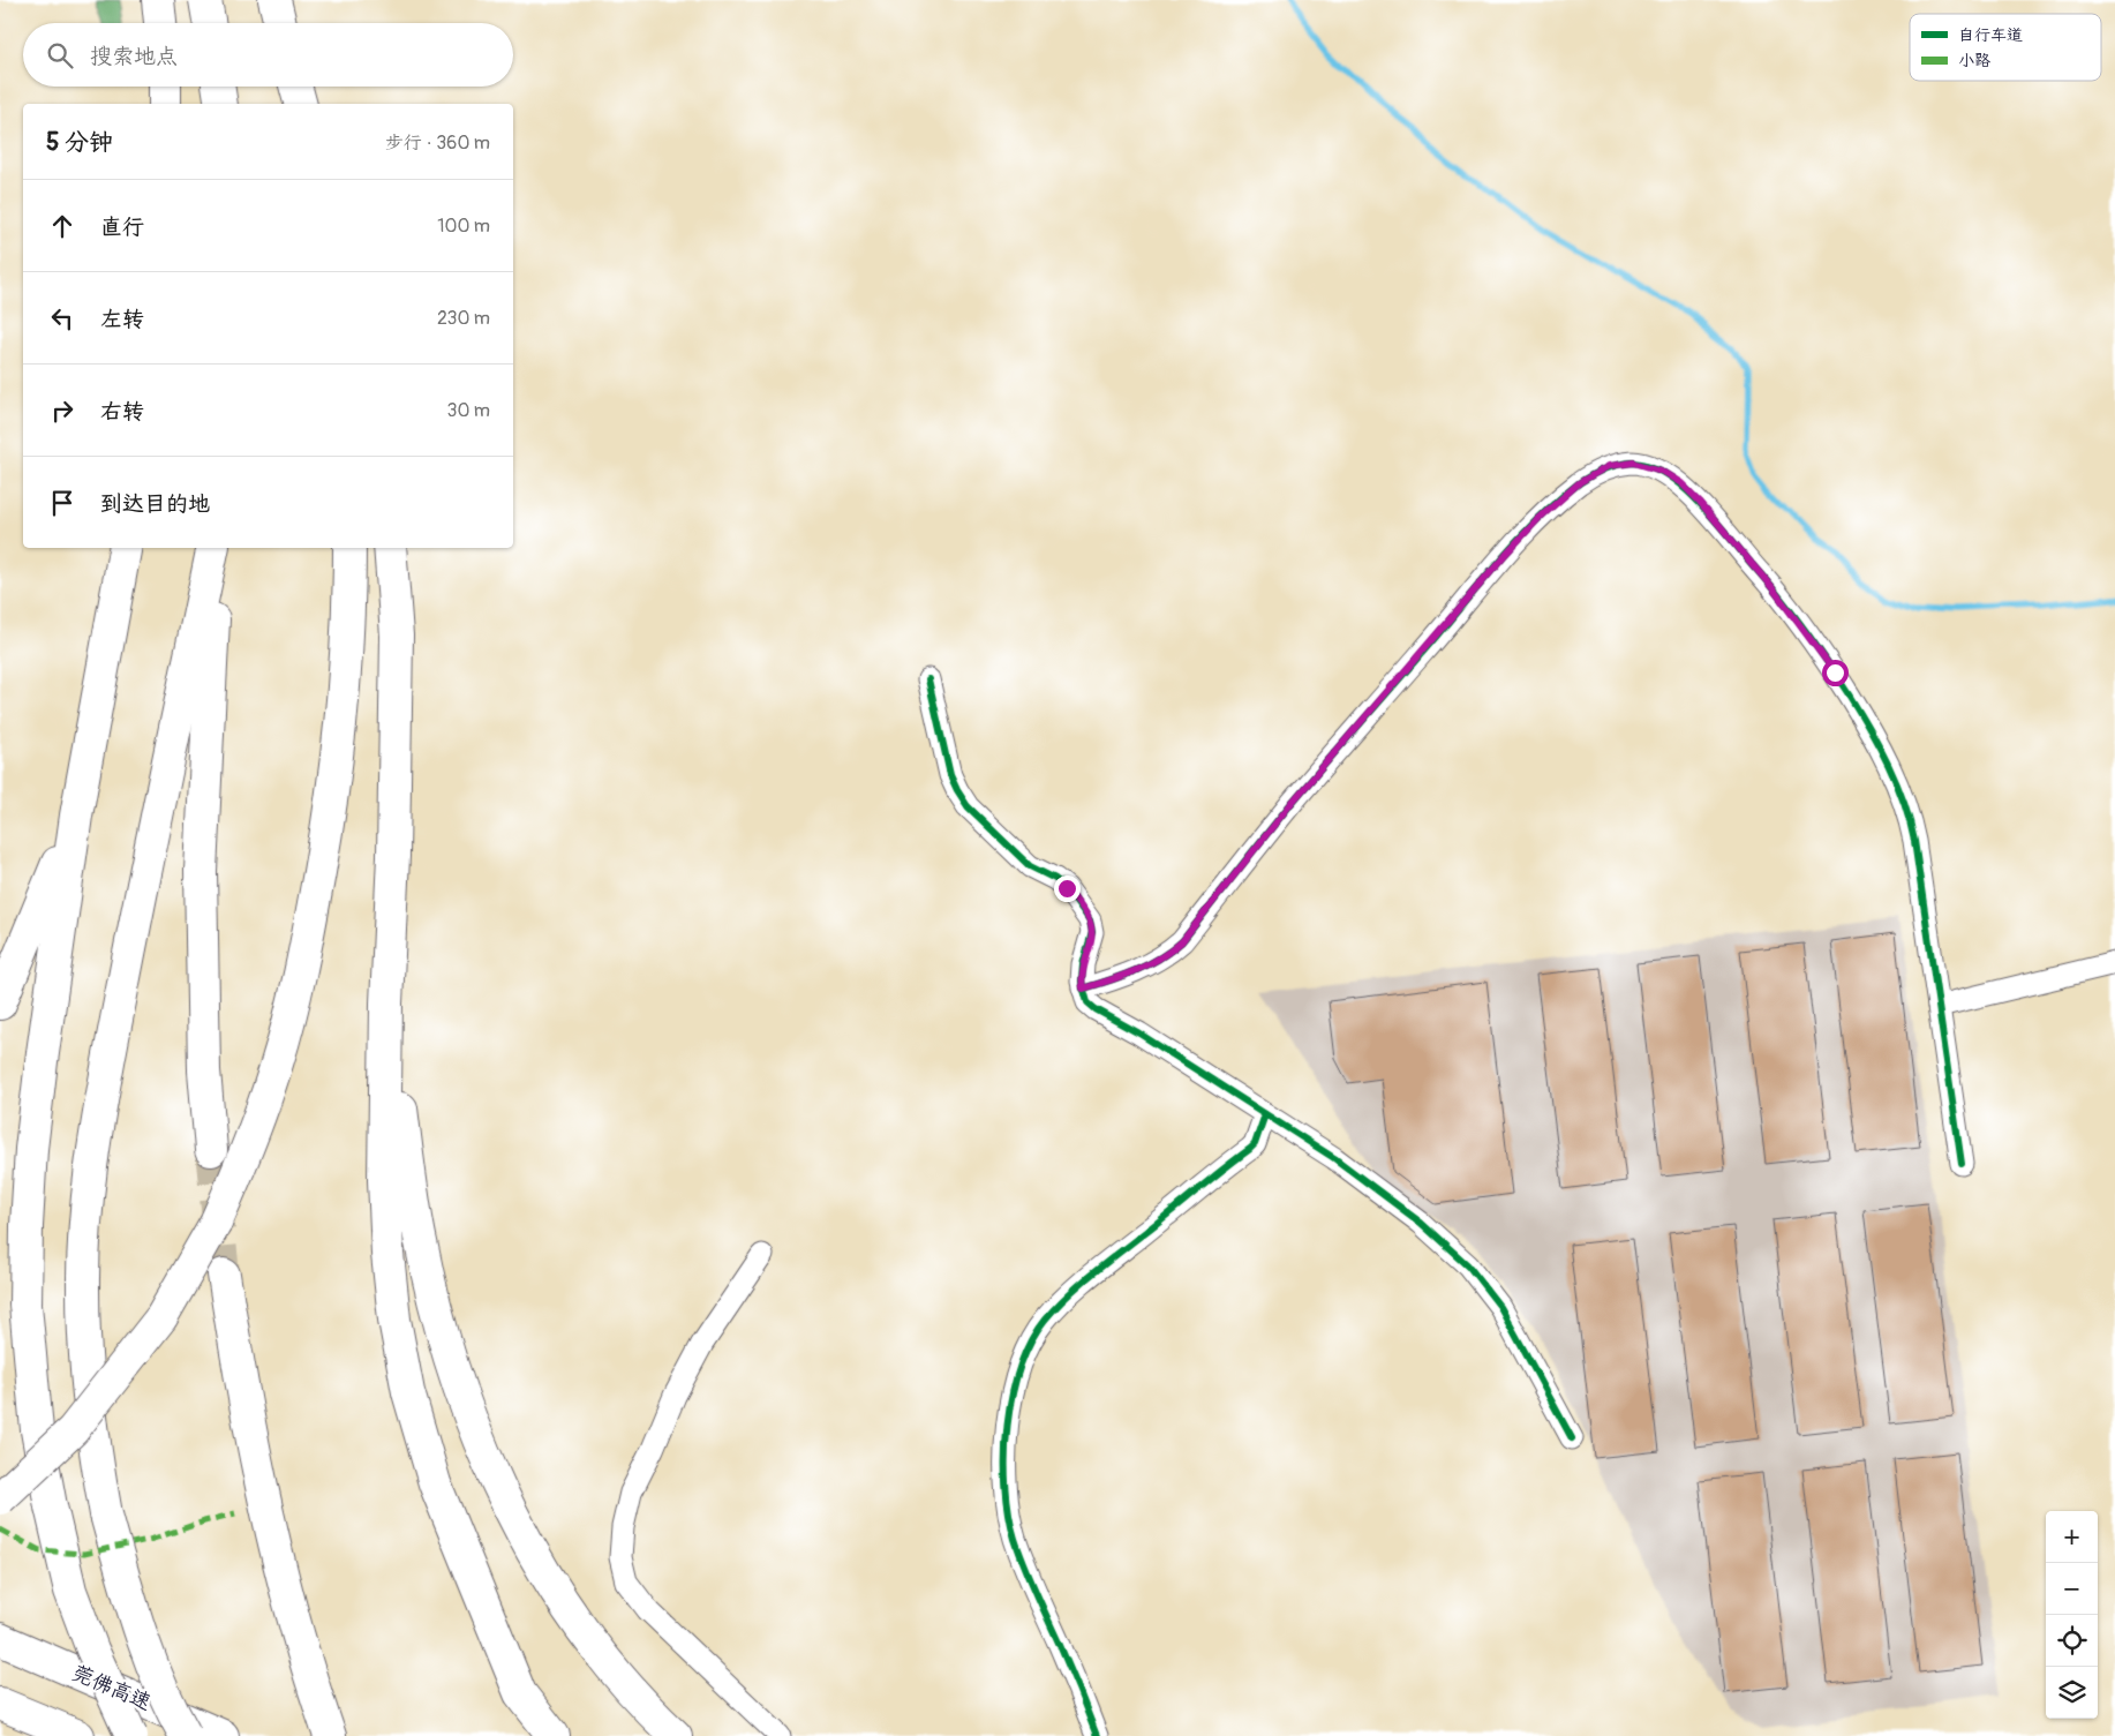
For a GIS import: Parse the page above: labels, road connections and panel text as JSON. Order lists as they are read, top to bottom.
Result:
{
  "streets": {
    "highway": ["莞佛高速"]
  },
  "legend": ["自行车道", "小路"],
  "page": {
    "search": "搜索地点",
    "heading": ["5 分钟", "步行 · 360 m"],
    "list": [
      ["直行", "100 m"],
      ["左转", "230 m"],
      ["右转", "30 m"],
      "到达目的地"
    ],
    "map_buttons": ["+", "−"]
  }
}
